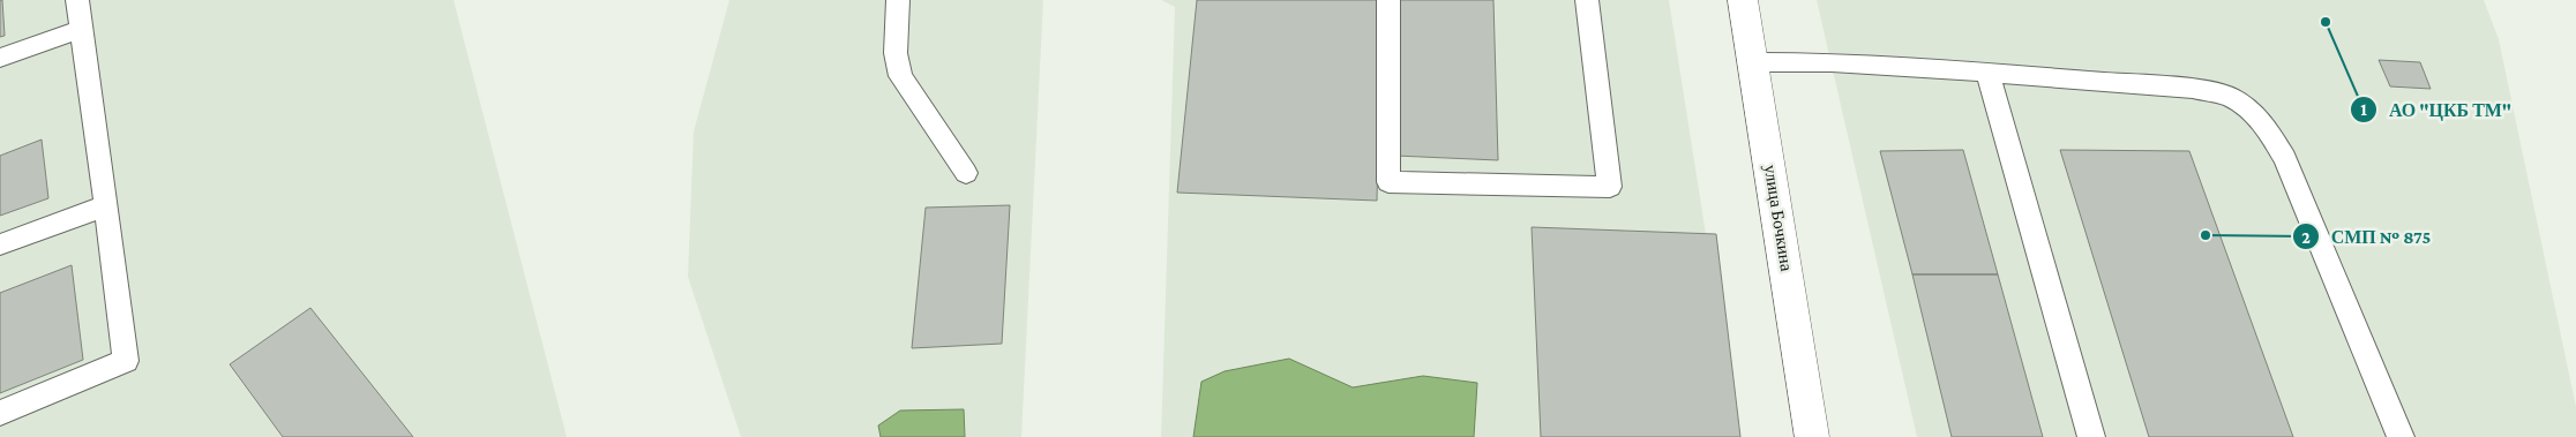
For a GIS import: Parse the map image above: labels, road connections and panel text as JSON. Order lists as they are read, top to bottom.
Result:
{
  "streets": {
    "street": ["улица Бочкина"]
  },
  "places": ["АО \"ЦКБ ТМ\"", "СМП № 875"]
}
